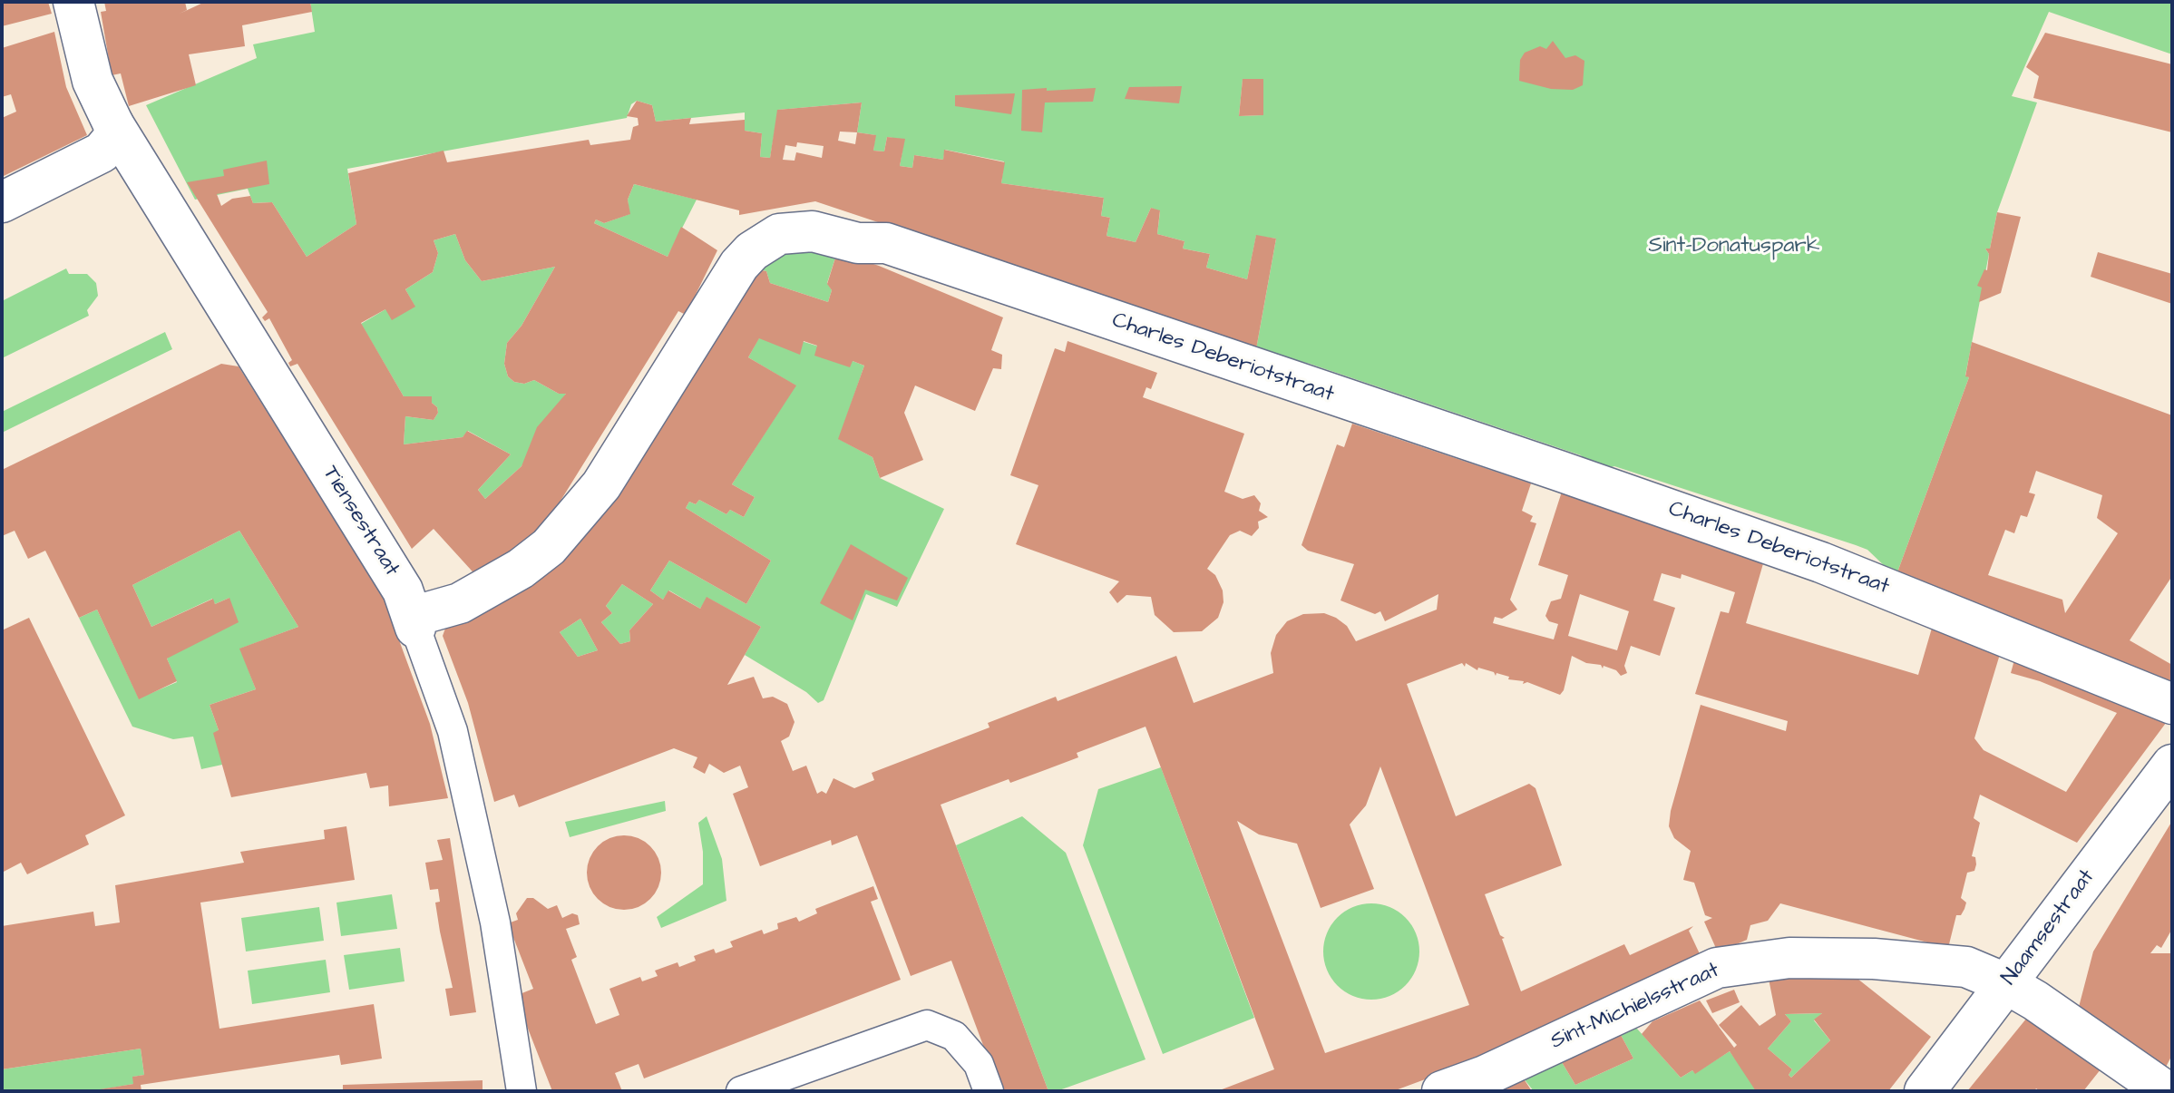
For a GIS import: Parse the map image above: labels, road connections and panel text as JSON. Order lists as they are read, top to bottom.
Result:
{
  "streets": {
    "street": [
      "Charles Deberiotstraat",
      "Tiensestraat",
      "Naamsestraat",
      "Sint-Michielsstraat"
    ]
  },
  "crossings": [
    ["Charles Deberiotstraat", "Tiensestraat"],
    ["Naamsestraat", "Sint-Michielsstraat"]
  ],
  "parks": ["Sint-Donatuspark"]
}
